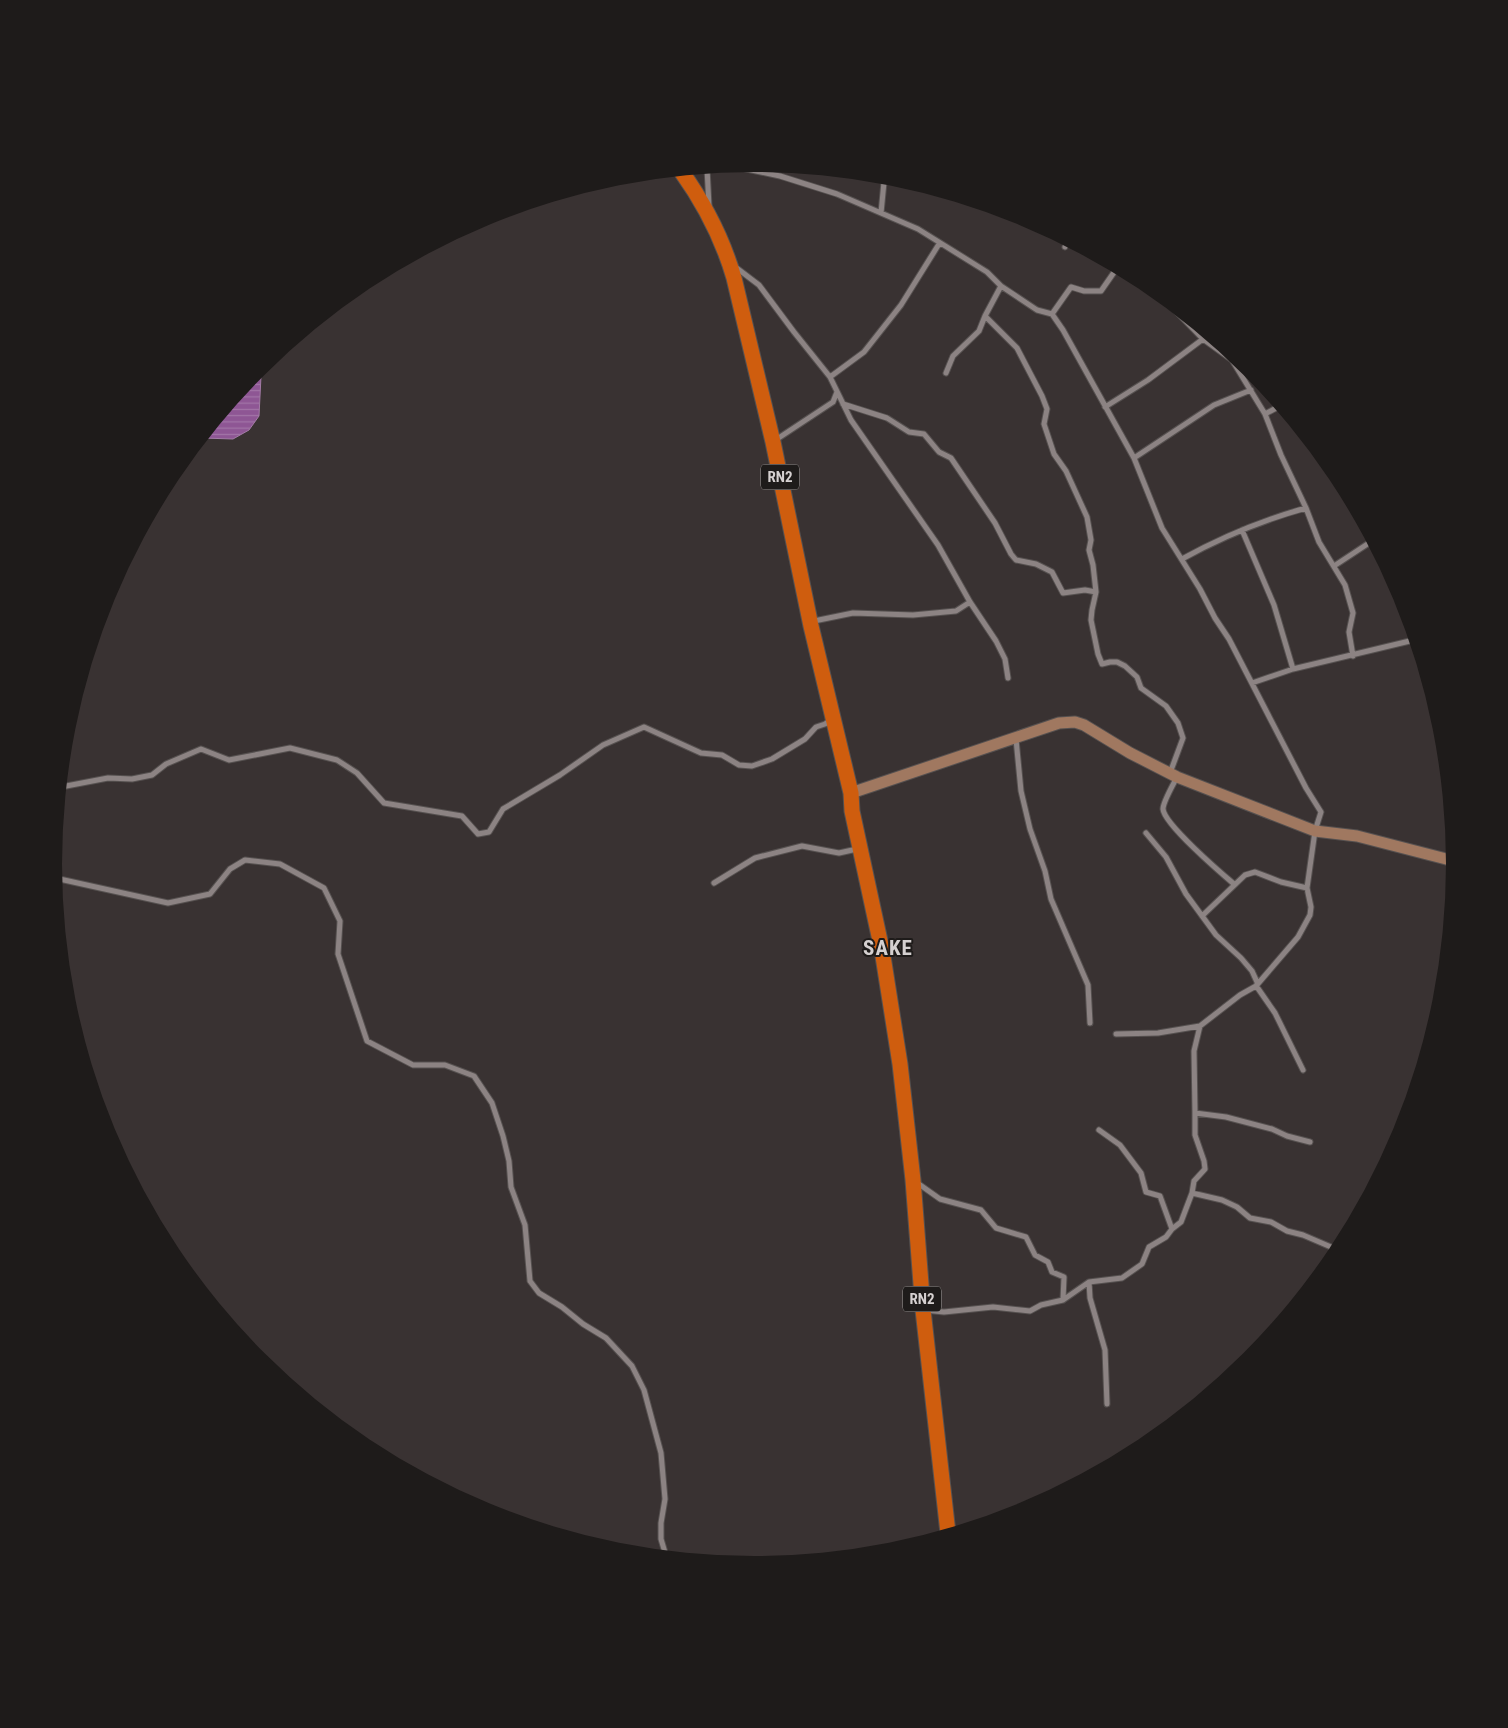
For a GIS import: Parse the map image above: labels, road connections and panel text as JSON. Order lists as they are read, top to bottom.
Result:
{
  "streets": {
    "highway": ["RN2"]
  },
  "districts": ["SAKE"]
}
